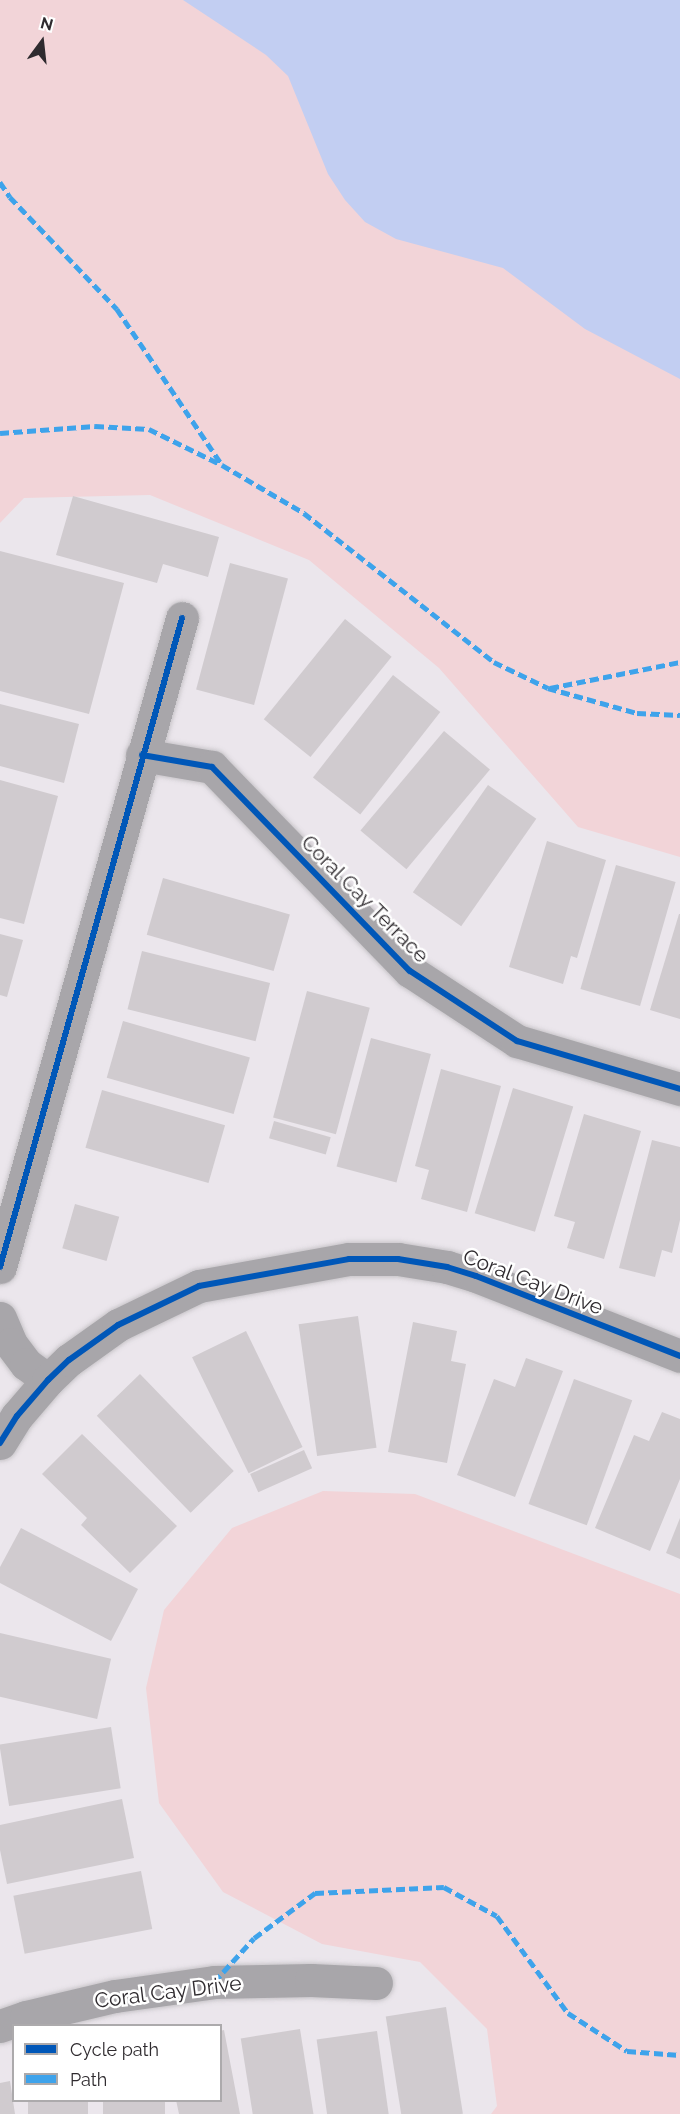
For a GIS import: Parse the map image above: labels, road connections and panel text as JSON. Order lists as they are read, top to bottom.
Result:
{
  "streets": {
    "street": ["Coral Cay Terrace", "Coral Cay Drive"]
  },
  "legend": ["Cycle path", "Path"],
  "north": "top"
}
